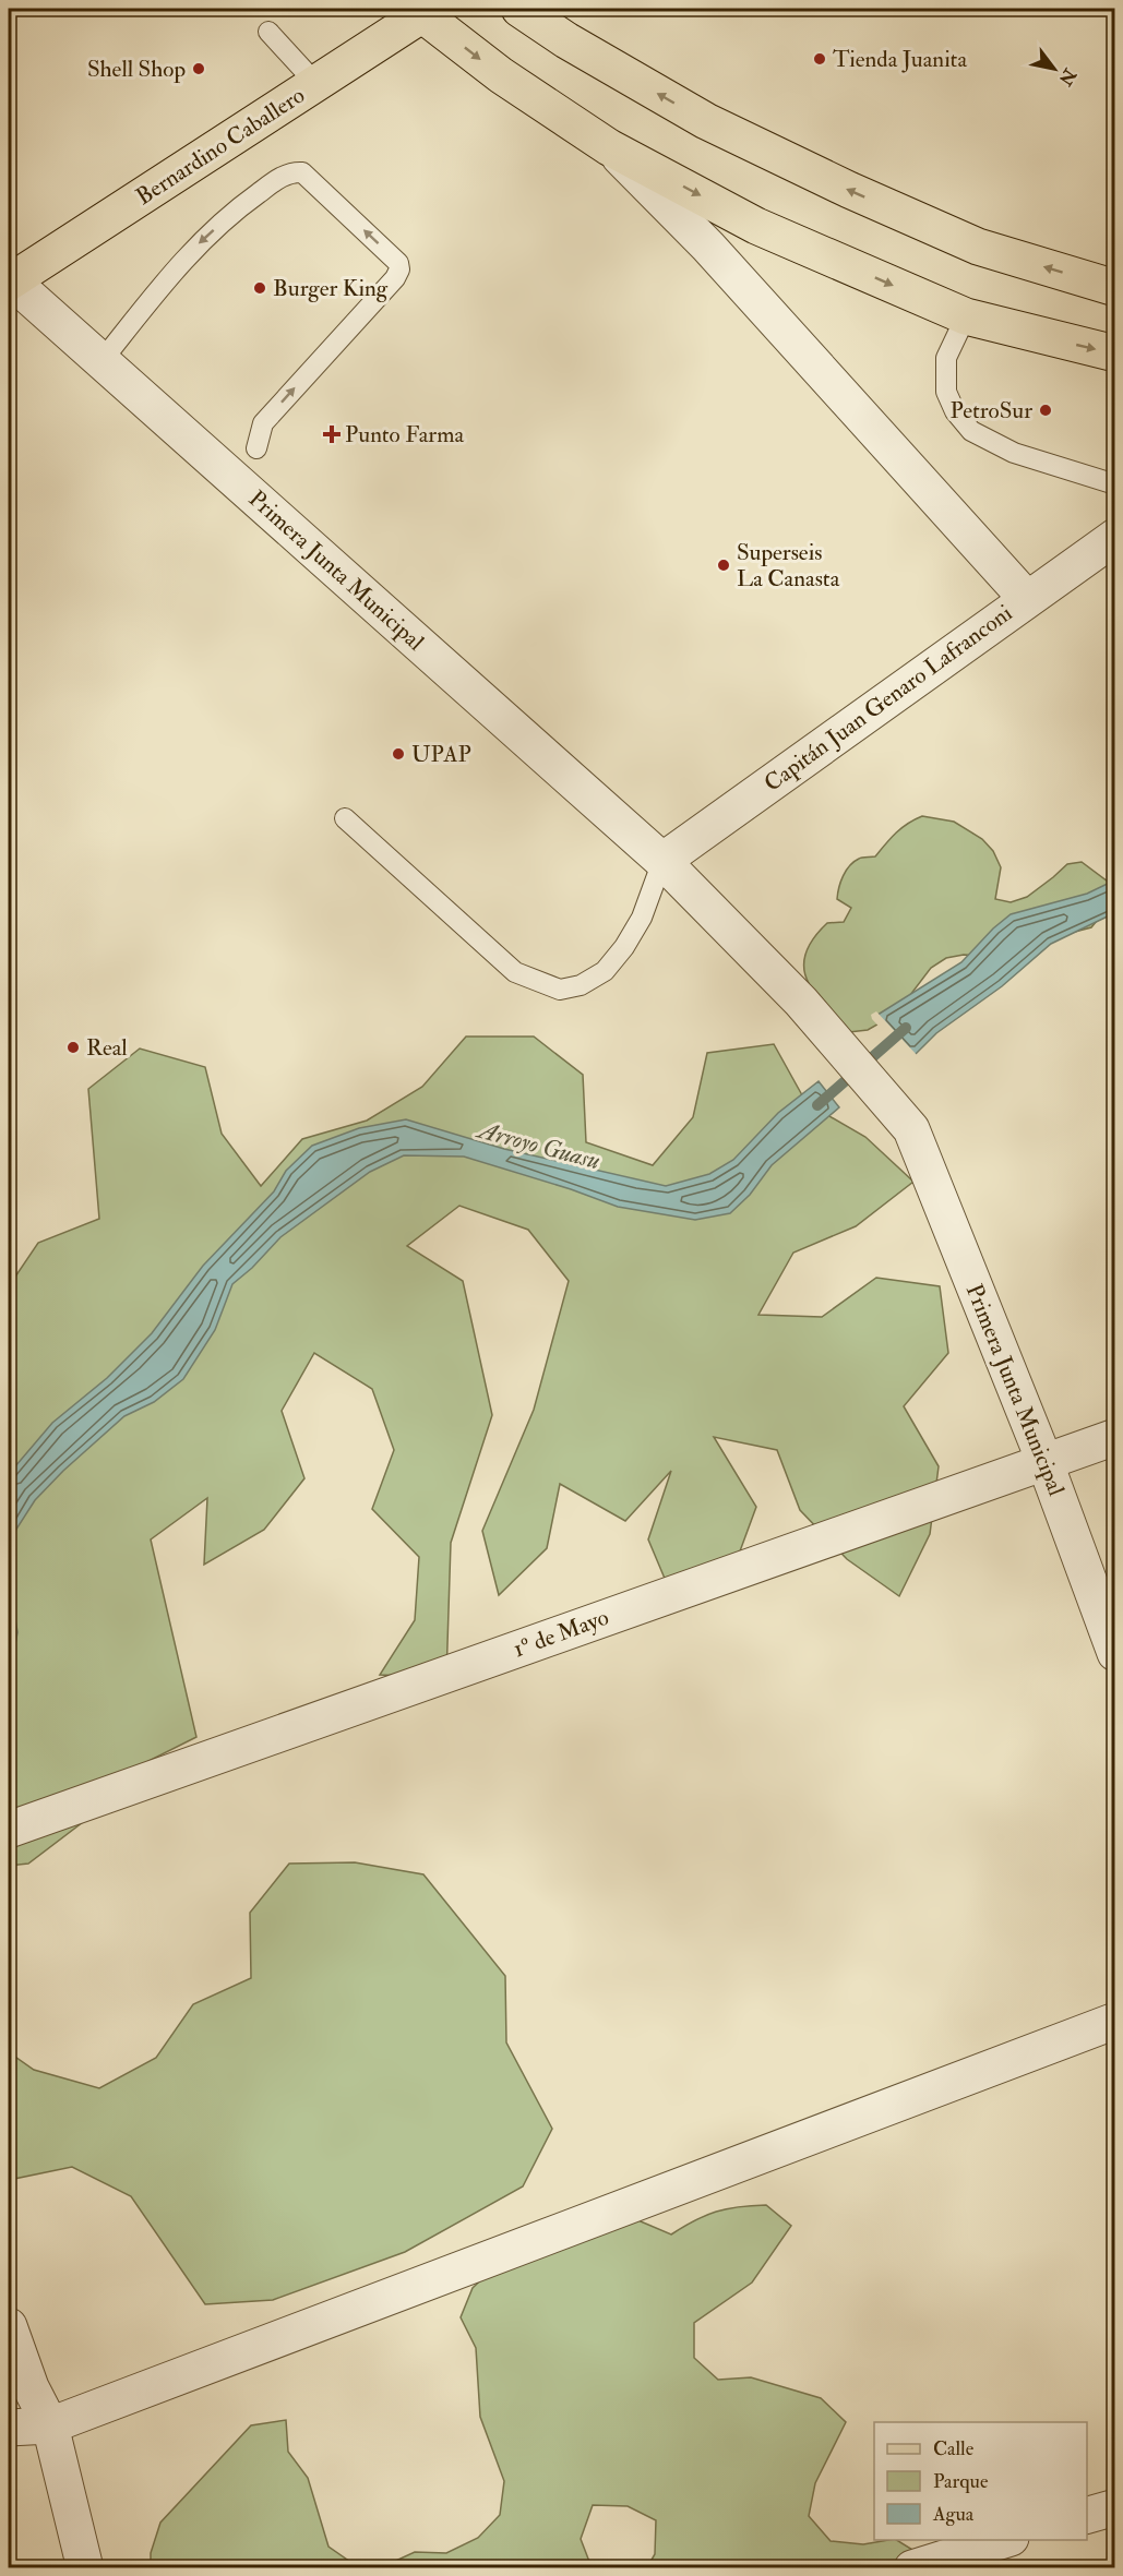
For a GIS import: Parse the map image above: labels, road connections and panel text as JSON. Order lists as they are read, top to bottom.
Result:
{
  "streets": {
    "main road": ["Bernardino Caballero"],
    "street": ["Primera Junta Municipal", "Capitán Juan Genaro Lafranconi", "1º de Mayo"]
  },
  "crossings": [
    ["Bernardino Caballero", "Primera Junta Municipal"],
    ["Primera Junta Municipal", "Capitán Juan Genaro Lafranconi"],
    ["Primera Junta Municipal", "1º de Mayo"]
  ],
  "water": ["Arroyo Guasu"],
  "places": {
    "other": [
      "Tienda Juanita",
      "Shell Shop",
      "Burger King",
      "PetroSur",
      "Superseis La Canasta",
      "UPAP",
      "Real"
    ],
    "health": ["Punto Farma"]
  },
  "legend": ["Calle", "Parque", "Agua"],
  "north": "bottom right"
}
